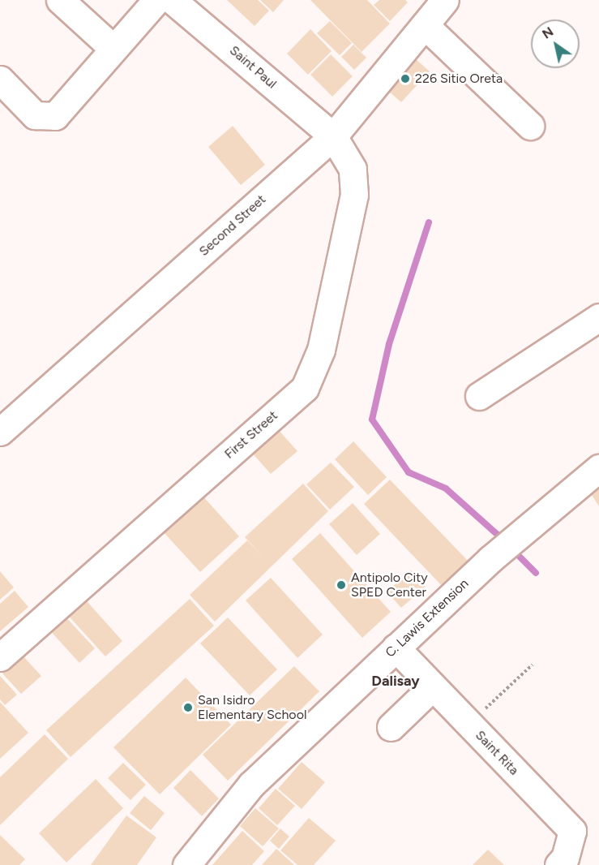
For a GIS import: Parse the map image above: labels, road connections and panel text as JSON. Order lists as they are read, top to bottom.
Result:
{
  "streets": {
    "street": [
      "Saint Paul",
      "Second Street",
      "First Street",
      "C. Lawis Extension",
      "Saint Rita"
    ]
  },
  "crossings": [
    ["Saint Paul", "Second Street"],
    ["Saint Paul", "First Street"],
    ["Second Street", "First Street"],
    ["C. Lawis Extension", "Saint Rita"]
  ],
  "districts": ["Dalisay"],
  "places": ["226 Sitio Oreta", "Antipolo City SPED Center", "San Isidro Elementary School"],
  "north": "top left"
}
